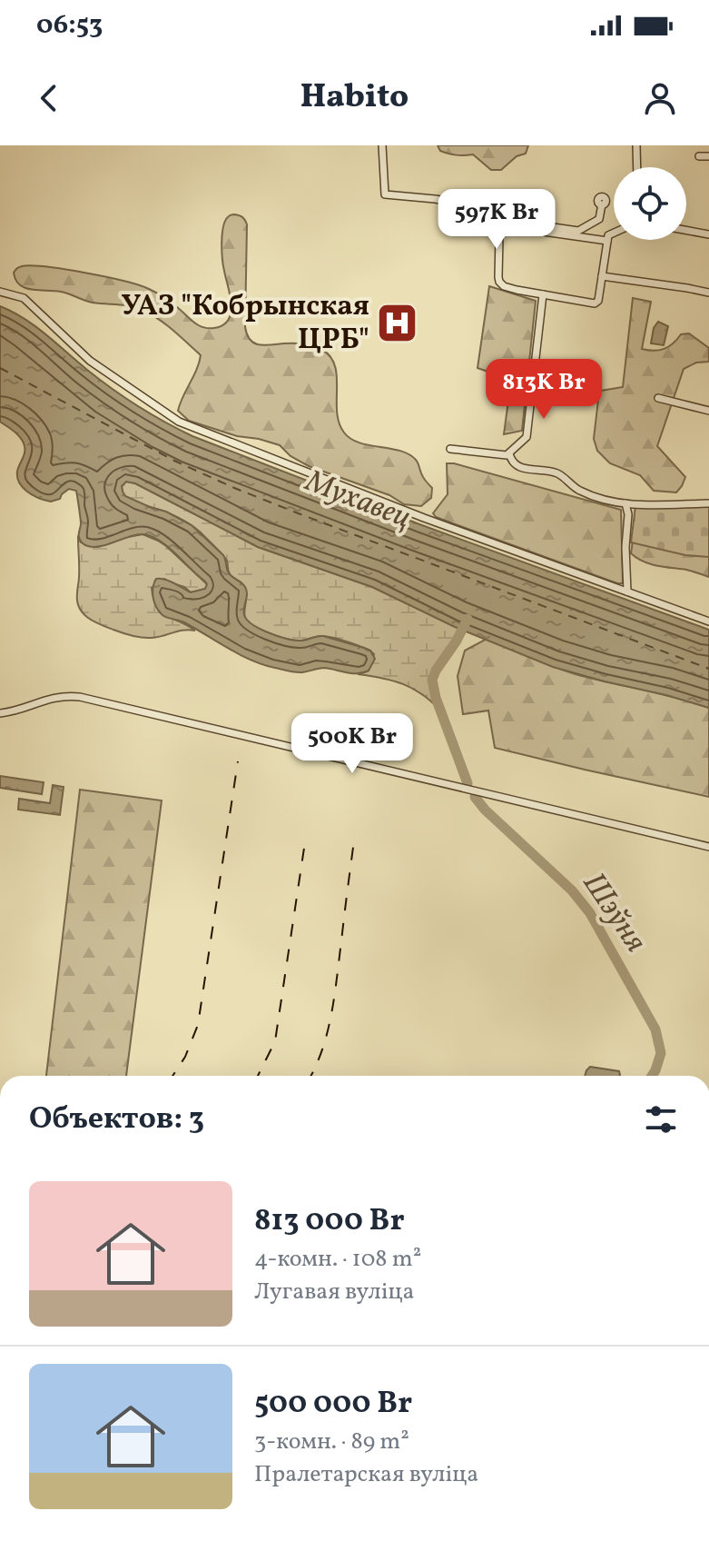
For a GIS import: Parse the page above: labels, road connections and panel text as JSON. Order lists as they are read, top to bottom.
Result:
{
  "water": ["Мухавец", "Шэўня"],
  "places": {
    "hospital": ["УАЗ \"Кобрынская ЦРБ\""]
  },
  "page": {
    "status": "06:53",
    "header": "Habito",
    "price": ["597K Br", "813K Br", "500K Br"],
    "heading": "Объектов: 3",
    "list": [
      {
        "name": "813 000 Br",
        "note": "4-комн. · 108 m² · Лугавая вуліца"
      },
      {
        "name": "500 000 Br",
        "note": "3-комн. · 89 m² · Пралетарская вуліца"
      }
    ]
  }
}
